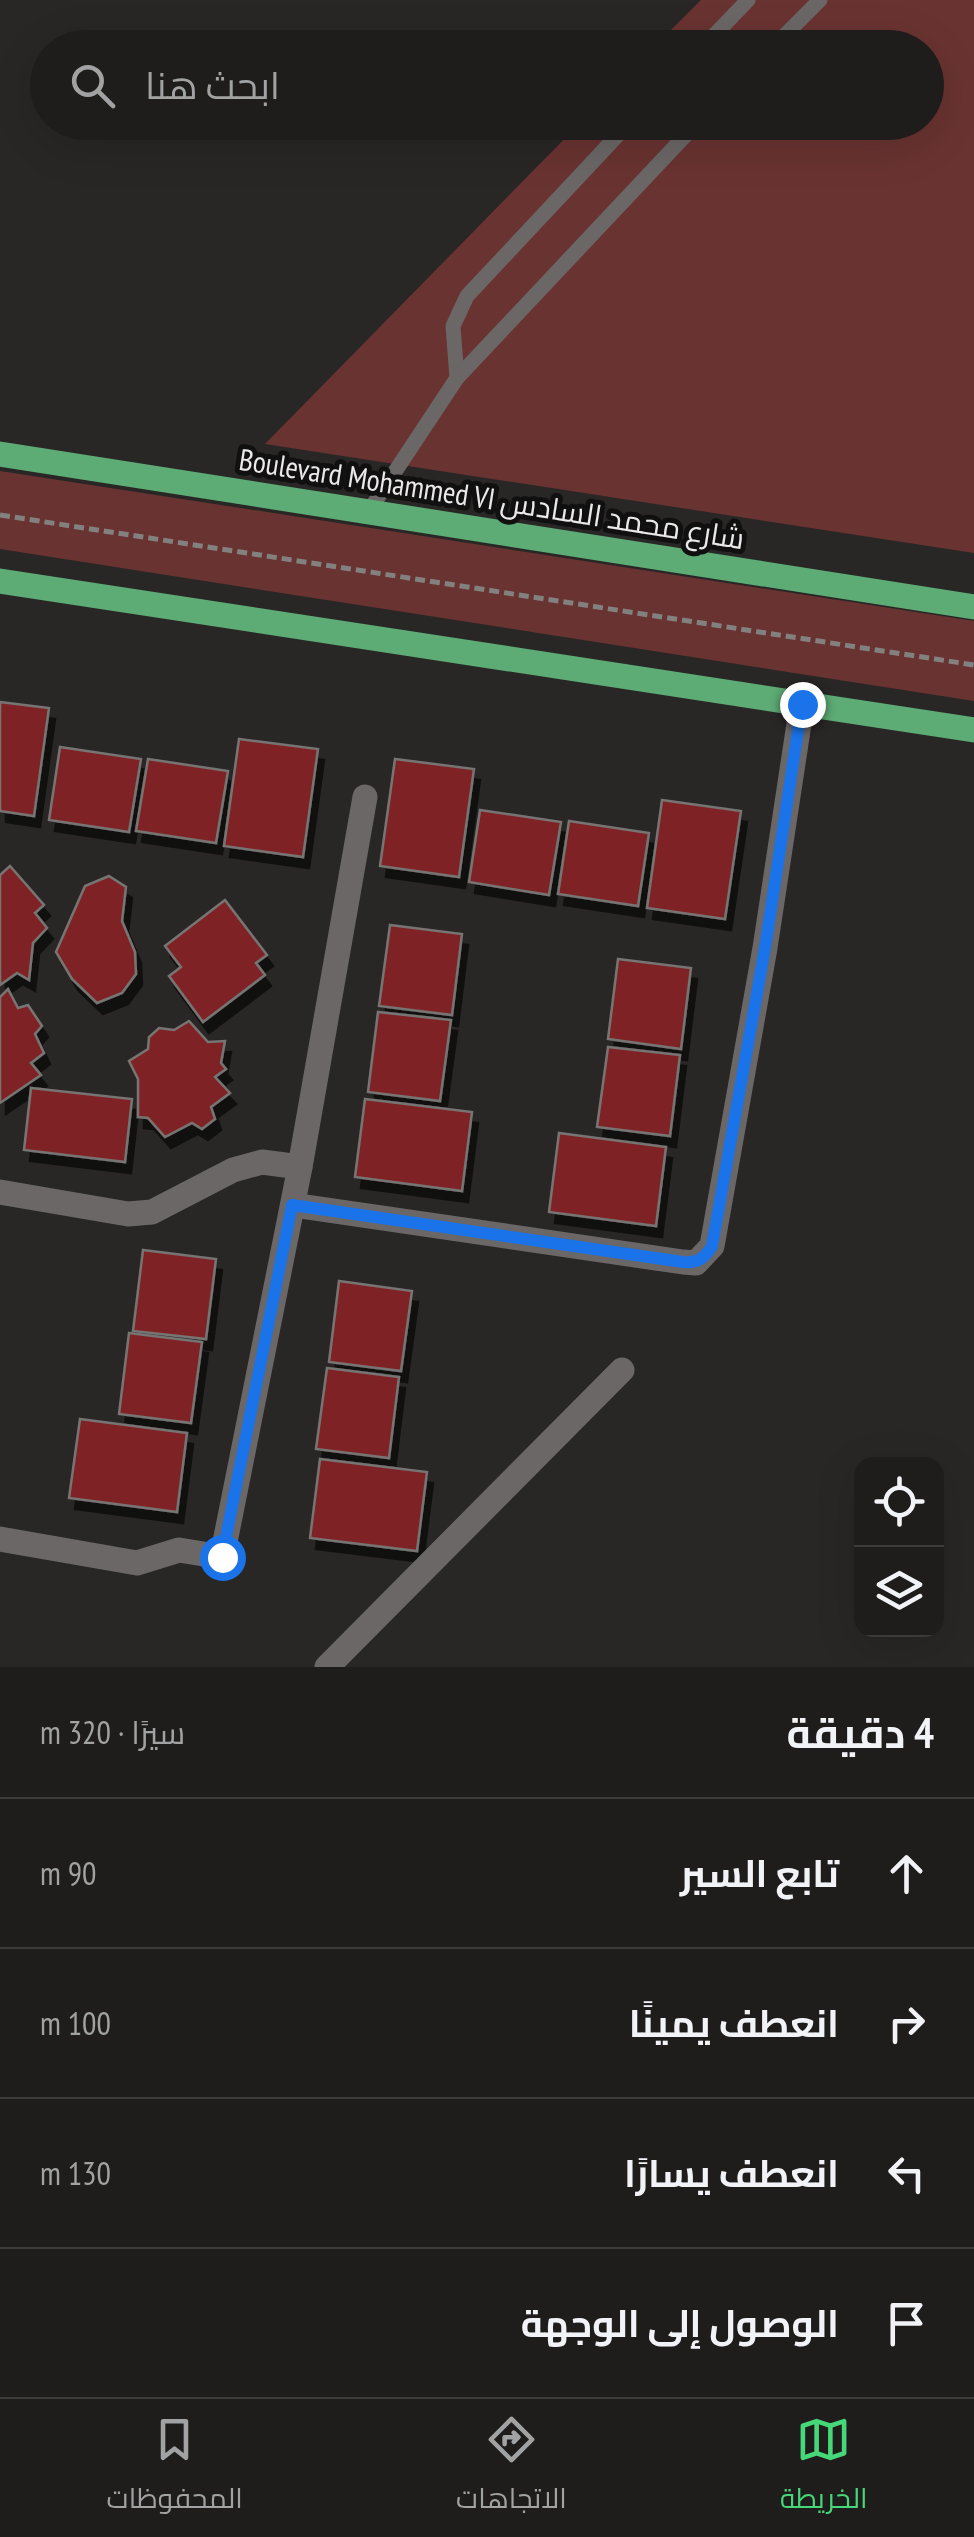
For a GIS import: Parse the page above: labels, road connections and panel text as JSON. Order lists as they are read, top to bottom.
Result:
{
  "streets": {
    "main road": ["Boulevard Mohammed VI شارع محمد السادس"]
  },
  "page": {
    "search": "ابحث هنا",
    "heading": ["4 دقيقة", "سيرًا · 320 m"],
    "list": [
      ["تابع السير", "90 m"],
      ["انعطف يمينًا", "100 m"],
      ["انعطف يسارًا", "130 m"],
      "الوصول إلى الوجهة"
    ],
    "nav": ["الخريطة", "الاتجاهات", "المحفوظات"]
  }
}
